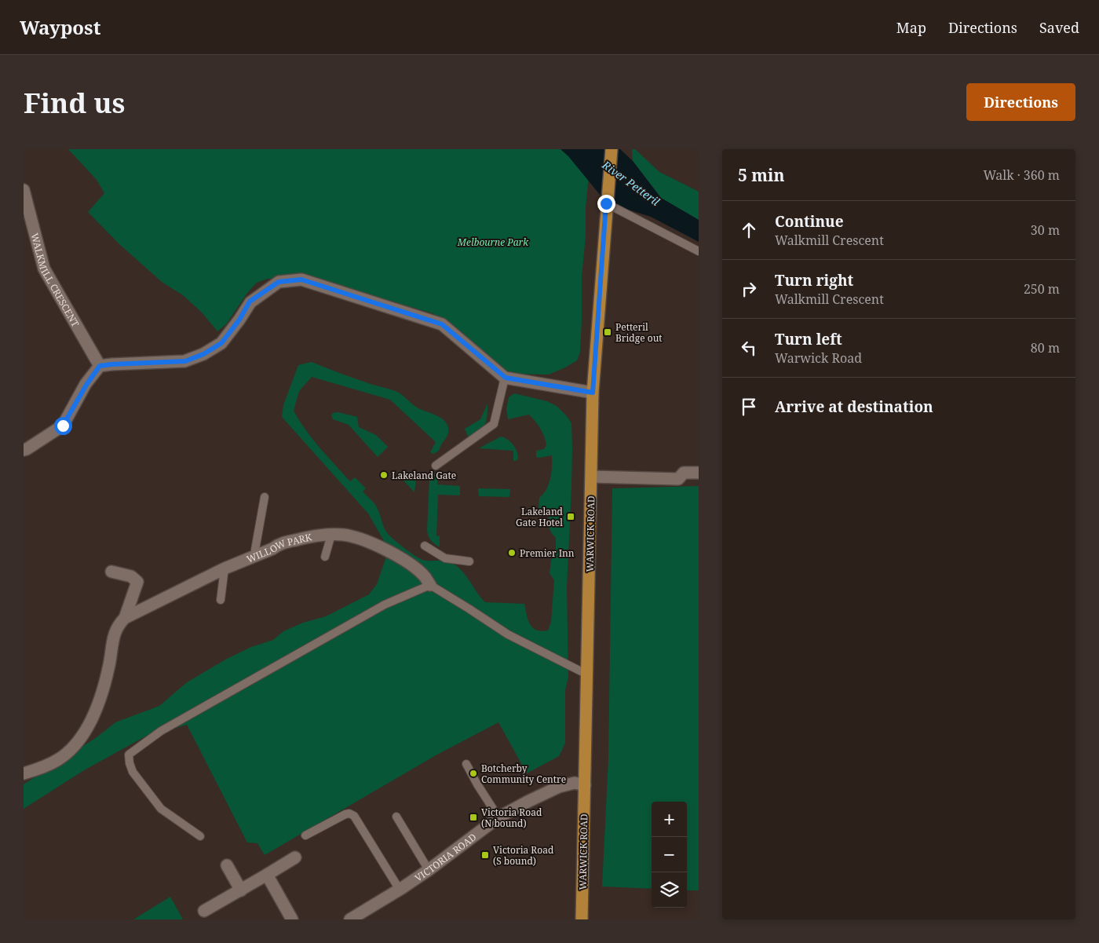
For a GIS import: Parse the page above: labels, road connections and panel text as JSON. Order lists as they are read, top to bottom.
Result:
{
  "streets": {
    "main road": ["WARWICK ROAD"],
    "street": ["WALKMILL CRESCENT", "WILLOW PARK", "VICTORIA ROAD"]
  },
  "crossings": [
    ["WARWICK ROAD", "VICTORIA ROAD"]
  ],
  "water": ["River Petteril"],
  "parks": ["Melbourne Park"],
  "places": {
    "transit": [
      "Petteril Bridge out",
      "Lakeland Gate Hotel",
      "Victoria Road (N bound)",
      "Victoria Road (S bound)"
    ],
    "other": ["Lakeland Gate", "Premier Inn", "Botcherby Community Centre"]
  },
  "page": {
    "header": "Waypost",
    "nav": ["Map", "Directions", "Saved"],
    "buttons": "Directions",
    "title": "Find us",
    "heading": ["5 min", "Walk · 360 m"],
    "list": [
      ["Continue", "Walkmill Crescent", "30 m"],
      ["Turn right", "Walkmill Crescent", "250 m"],
      ["Turn left", "Warwick Road", "80 m"],
      "Arrive at destination"
    ],
    "map_buttons": ["+", "−"]
  }
}
